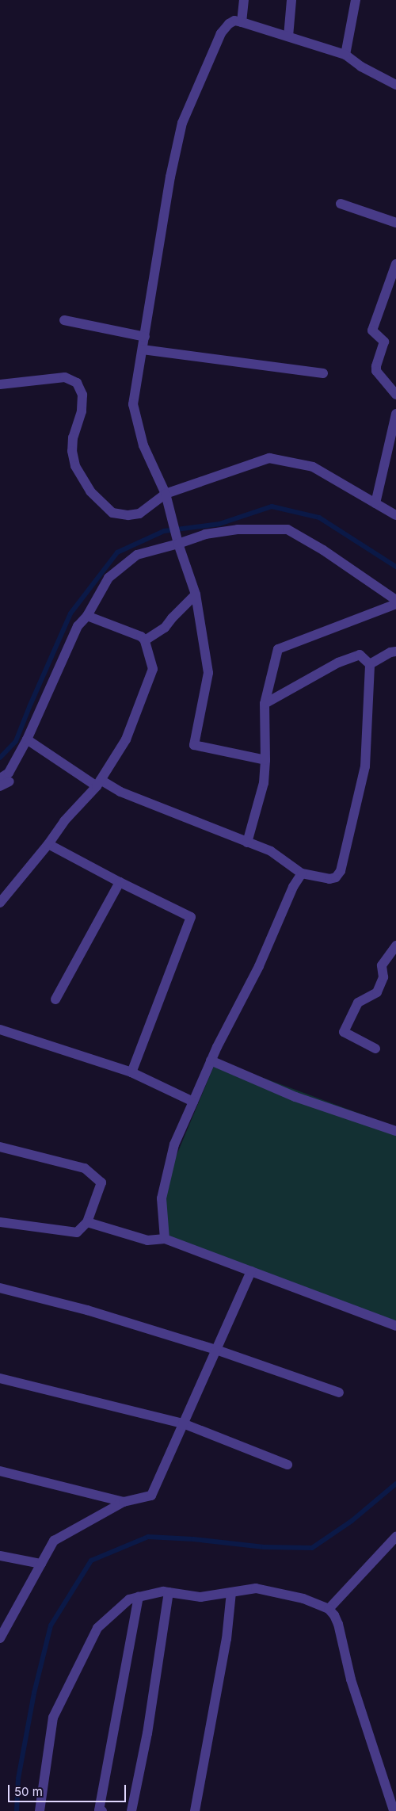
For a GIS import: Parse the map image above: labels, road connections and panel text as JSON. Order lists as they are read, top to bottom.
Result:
{
  "scale_bar": "50 m"
}
